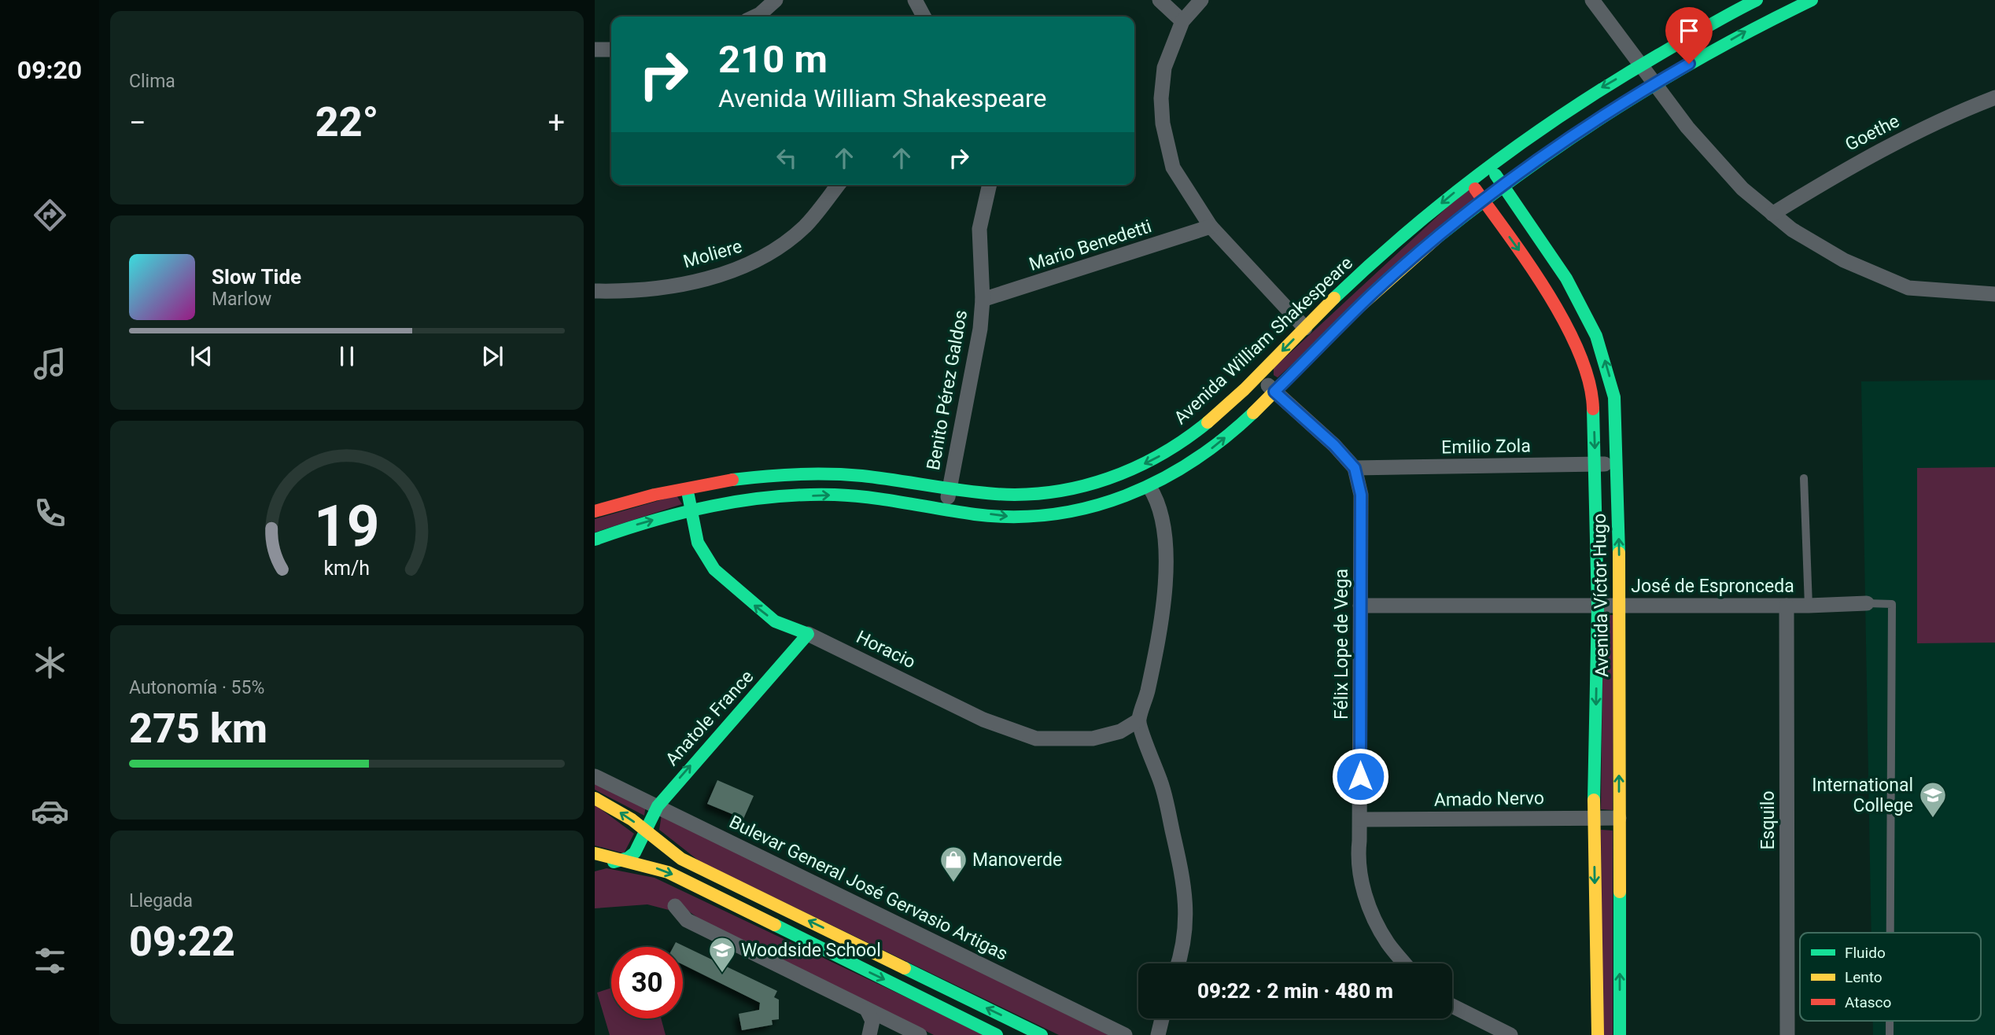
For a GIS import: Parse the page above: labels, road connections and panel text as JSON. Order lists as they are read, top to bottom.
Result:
{
  "streets": {
    "street": [
      "Goethe",
      "Mario Benedetti",
      "Moliere",
      "Avenida William Shakespeare",
      "Benito Pérez Galdos",
      "Emilio Zola",
      "José de Espronceda",
      "Avenida Víctor Hugo",
      "Félix Lope de Vega",
      "Horacio",
      "Anatole France",
      "Amado Nervo",
      "Esquilo",
      "Bulevar General José Gervasio Artigas"
    ]
  },
  "crossings": [
    ["Mario Benedetti", "Benito Pérez Galdos"],
    ["Avenida William Shakespeare", "Benito Pérez Galdos"],
    ["Avenida William Shakespeare", "Avenida Víctor Hugo"],
    ["Avenida William Shakespeare", "Félix Lope de Vega"],
    ["Avenida William Shakespeare", "Horacio"],
    ["Emilio Zola", "Avenida Víctor Hugo"],
    ["Emilio Zola", "Félix Lope de Vega"],
    ["José de Espronceda", "Avenida Víctor Hugo"],
    ["José de Espronceda", "Félix Lope de Vega"],
    ["José de Espronceda", "Esquilo"],
    ["Avenida Víctor Hugo", "Amado Nervo"],
    ["Félix Lope de Vega", "Amado Nervo"],
    ["Horacio", "Anatole France"],
    ["Anatole France", "Bulevar General José Gervasio Artigas"]
  ],
  "one_way": ["Anatole France"],
  "places": {
    "school or university": ["International College", "Woodside School"],
    "shop": ["Manoverde"]
  },
  "legend": ["Fluido", "Lento", "Atasco"],
  "page": {
    "tabs": "09:20",
    "tile": [
      "Clima",
      ["Autonomía · 55%", "275 km"],
      ["Llegada", "09:22"]
    ],
    "turn": ["210 m", "Avenida William Shakespeare"],
    "heat": ["−", "22°", "+"],
    "song": ["Slow Tide", "Marlow"],
    "limit": "30",
    "trip": "09:22 · 2 min · 480 m",
    "gauge": ["19", "km/h"]
  }
}
